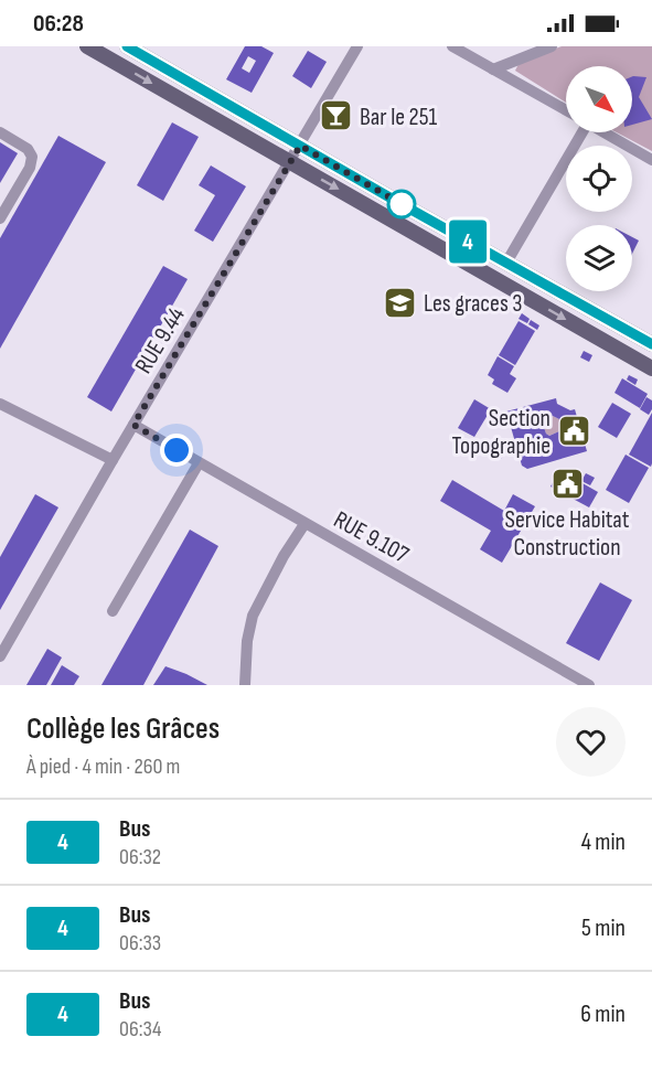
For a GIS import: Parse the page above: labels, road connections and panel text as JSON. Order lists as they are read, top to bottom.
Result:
{
  "streets": {
    "street": ["RUE 9.44", "RUE 9.107"]
  },
  "crossings": [
    ["RUE 9.44", "RUE 9.107"]
  ],
  "places": {
    "bar": ["Bar le 251"],
    "school or university": ["Les graces 3"],
    "public building": ["Section Topographie", "Service Habitat Construction"]
  },
  "lines": ["bus line 4"],
  "north": "bottom right",
  "page": {
    "status": "06:28",
    "on_map": "4",
    "heading": ["Collège les Grâces", "À pied · 4 min · 260 m"],
    "list": [
      {
        "mark": "4",
        "name": "Bus",
        "note": "06:32",
        "value": "4 min"
      },
      {
        "mark": "4",
        "name": "Bus",
        "note": "06:33",
        "value": "5 min"
      },
      {
        "mark": "4",
        "name": "Bus",
        "note": "06:34",
        "value": "6 min"
      }
    ]
  }
}
